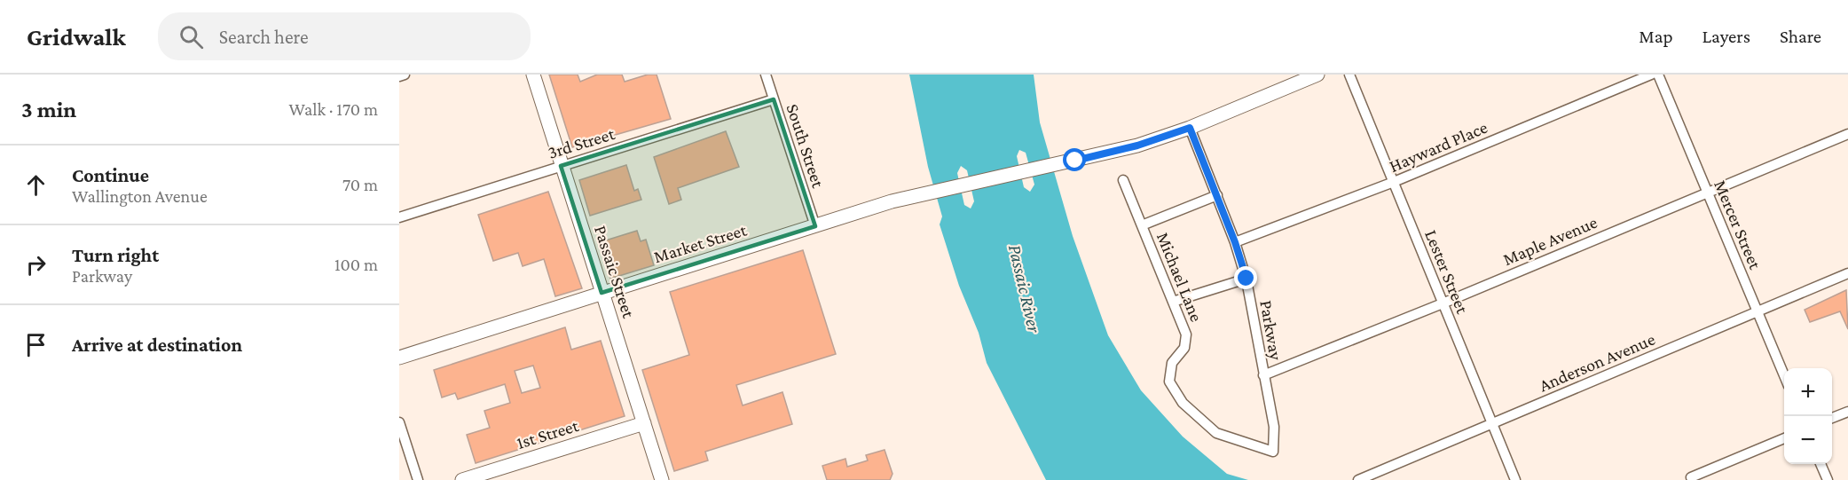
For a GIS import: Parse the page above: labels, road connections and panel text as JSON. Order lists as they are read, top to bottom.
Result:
{
  "streets": {
    "street": [
      "3rd Street",
      "South Street",
      "Hayward Place",
      "Mercer Street",
      "Maple Avenue",
      "Market Street",
      "Passaic Street",
      "Lester Street",
      "Michael Lane",
      "Parkway",
      "Anderson Avenue",
      "1st Street"
    ]
  },
  "crossings": [
    ["3rd Street", "South Street"],
    ["3rd Street", "Passaic Street"],
    ["South Street", "Market Street"],
    ["Hayward Place", "Lester Street"],
    ["Hayward Place", "Parkway"],
    ["Mercer Street", "Maple Avenue"],
    ["Mercer Street", "Anderson Avenue"],
    ["Maple Avenue", "Lester Street"],
    ["Maple Avenue", "Parkway"],
    ["Market Street", "Passaic Street"],
    ["Market Street", "Parkway"],
    ["Passaic Street", "1st Street"],
    ["Lester Street", "Anderson Avenue"],
    ["Michael Lane", "Parkway"]
  ],
  "water": ["Passaic River"],
  "page": {
    "header": "Gridwalk",
    "search": "Search here",
    "nav": ["Map", "Layers", "Share"],
    "heading": ["3 min", "Walk · 170 m"],
    "list": [
      ["Continue", "Wallington Avenue", "70 m"],
      ["Turn right", "Parkway", "100 m"],
      "Arrive at destination"
    ],
    "map_buttons": ["+", "−"]
  }
}
